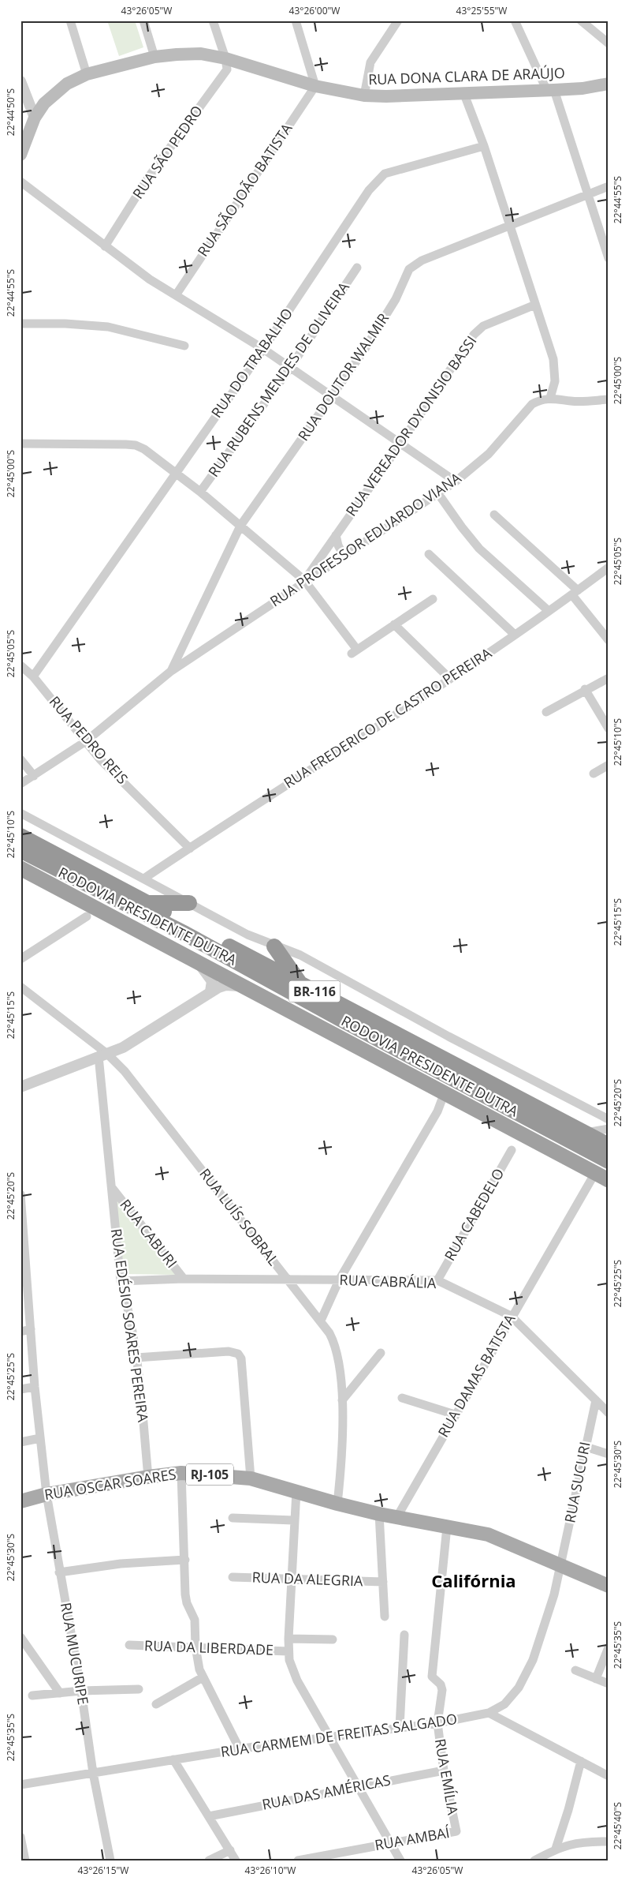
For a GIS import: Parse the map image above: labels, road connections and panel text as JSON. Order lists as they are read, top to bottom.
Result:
{
  "streets": {
    "highway": ["RODOVIA PRESIDENTE DUTRA", "BR-116"],
    "main road": ["RUA DONA CLARA DE ARAÚJO", "RJ-105", "RUA OSCAR SOARES"],
    "street": [
      "RUA SÃO PEDRO",
      "RUA SÃO JOÃO BATISTA",
      "RUA DO TRABALHO",
      "RUA DOUTOR WALMIR",
      "RUA RUBENS MENDES DE OLIVEIRA",
      "RUA VEREADOR DYONISIO BASSI",
      "RUA PROFESSOR EDUARDO VIANA",
      "RUA FREDERICO DE CASTRO PEREIRA",
      "RUA PEDRO REIS",
      "RUA CABEDELO",
      "RUA LUÍS SOBRAL",
      "RUA CABURI",
      "RUA CABRÁLIA",
      "RUA EDÉSIO SOARES PEREIRA",
      "RUA DAMAS BATISTA",
      "RUA SUCURI",
      "RUA DA ALEGRIA",
      "RUA DA LIBERDADE",
      "RUA MUCURIPE",
      "RUA CARMEM DE FREITAS SALGADO",
      "RUA EMÍLIA",
      "RUA DAS AMÉRICAS",
      "RUA AMBAÍ"
    ]
  },
  "crossings": [
    ["RUA DONA CLARA DE ARAÚJO", "RUA SÃO PEDRO"],
    ["RUA DONA CLARA DE ARAÚJO", "RUA SÃO JOÃO BATISTA"],
    ["RUA DO TRABALHO", "RUA PEDRO REIS"],
    ["RUA DOUTOR WALMIR", "RUA PROFESSOR EDUARDO VIANA"],
    ["RUA VEREADOR DYONISIO BASSI", "RUA PROFESSOR EDUARDO VIANA"],
    ["RUA PROFESSOR EDUARDO VIANA", "RUA PEDRO REIS"],
    ["RUA FREDERICO DE CASTRO PEREIRA", "RUA PEDRO REIS"],
    ["BR-116", "RUA DAMAS BATISTA"],
    ["RUA CABEDELO", "RUA CABRÁLIA"],
    ["RUA LUÍS SOBRAL", "RUA CABRÁLIA"],
    ["RUA LUÍS SOBRAL", "RUA EDÉSIO SOARES PEREIRA"],
    ["RUA LUÍS SOBRAL", "RUA OSCAR SOARES"],
    ["RUA CABURI", "RUA CABRÁLIA"],
    ["RUA CABURI", "RUA EDÉSIO SOARES PEREIRA"],
    ["RUA CABRÁLIA", "RUA EDÉSIO SOARES PEREIRA"],
    ["RUA CABRÁLIA", "RUA DAMAS BATISTA"],
    ["RUA CABRÁLIA", "RUA SUCURI"],
    ["RUA EDÉSIO SOARES PEREIRA", "RUA OSCAR SOARES"],
    ["RUA DAMAS BATISTA", "RUA OSCAR SOARES"],
    ["RUA SUCURI", "RUA OSCAR SOARES"],
    ["RUA SUCURI", "RUA CARMEM DE FREITAS SALGADO"],
    ["RUA OSCAR SOARES", "RUA MUCURIPE"],
    ["RUA OSCAR SOARES", "RUA CARMEM DE FREITAS SALGADO"],
    ["RUA OSCAR SOARES", "RUA EMÍLIA"],
    ["RUA MUCURIPE", "RUA CARMEM DE FREITAS SALGADO"],
    ["RUA CARMEM DE FREITAS SALGADO", "RUA EMÍLIA"],
    ["RUA EMÍLIA", "RUA DAS AMÉRICAS"],
    ["RUA EMÍLIA", "RUA AMBAÍ"]
  ],
  "districts": ["Califórnia"],
  "coordinates": [
    "43°26'05\"W",
    "43°26'00\"W",
    "43°25'55\"W",
    "22°44'50\"S",
    "22°44'55\"S",
    "22°45'00\"S",
    "22°45'05\"S",
    "22°45'10\"S",
    "22°45'15\"S",
    "22°45'20\"S",
    "22°45'25\"S",
    "22°45'30\"S",
    "22°45'35\"S",
    "22°45'40\"S",
    "43°26'15\"W",
    "43°26'10\"W"
  ]
}
